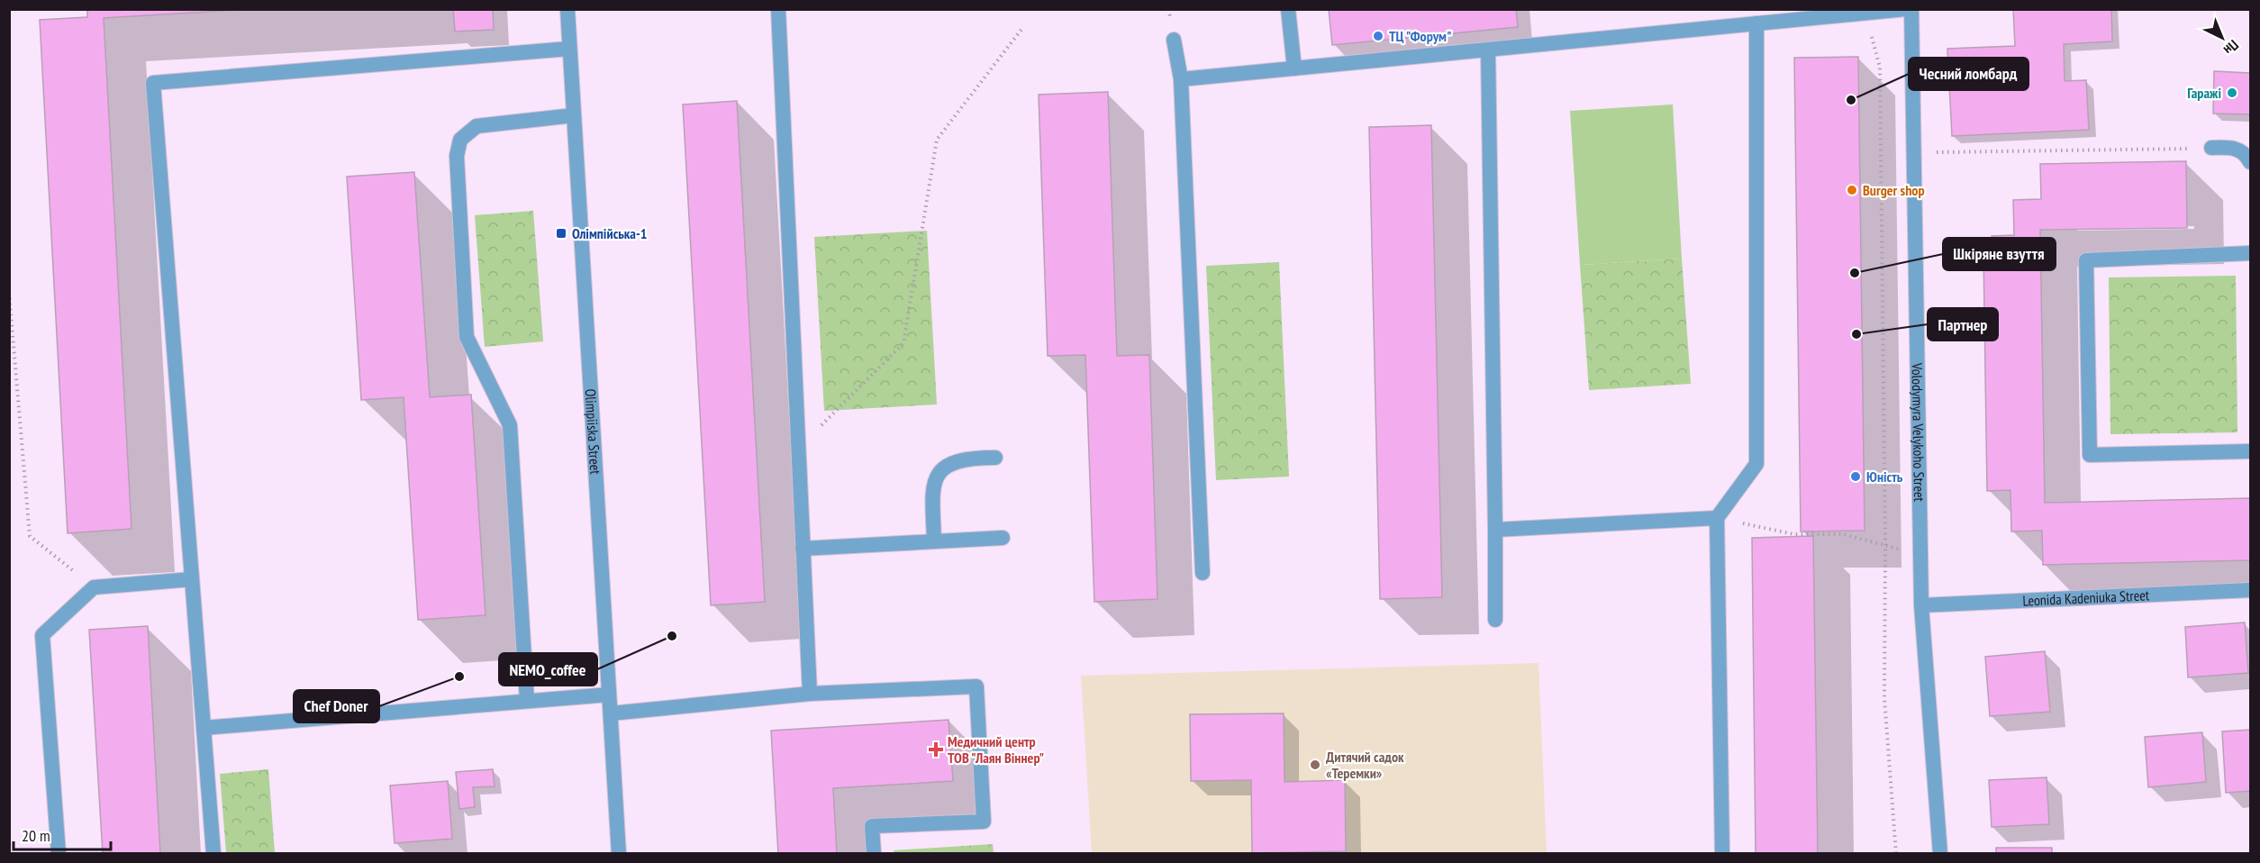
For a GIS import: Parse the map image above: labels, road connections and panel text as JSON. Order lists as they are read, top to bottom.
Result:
{
  "streets": {
    "street": ["Olimpiiska Street", "Volodymyra Velykoho Street", "Leonida Kadeniuka Street"]
  },
  "crossings": [
    ["Volodymyra Velykoho Street", "Leonida Kadeniuka Street"]
  ],
  "places": {
    "other": [
      "ТЦ \"Форум\"",
      "Гаражі",
      "Чесний ломбард",
      "Burger shop",
      "Шкіряне взуття",
      "Партнер",
      "Юність",
      "NEMO_coffee",
      "Chef Doner",
      "Дитячий садок «Теремки»"
    ],
    "transit": ["Олімпійська-1"],
    "health": ["Медичний центр ТОВ \"Лаян Віннер\""]
  },
  "scale_bar": "20 m",
  "north": "bottom right"
}
